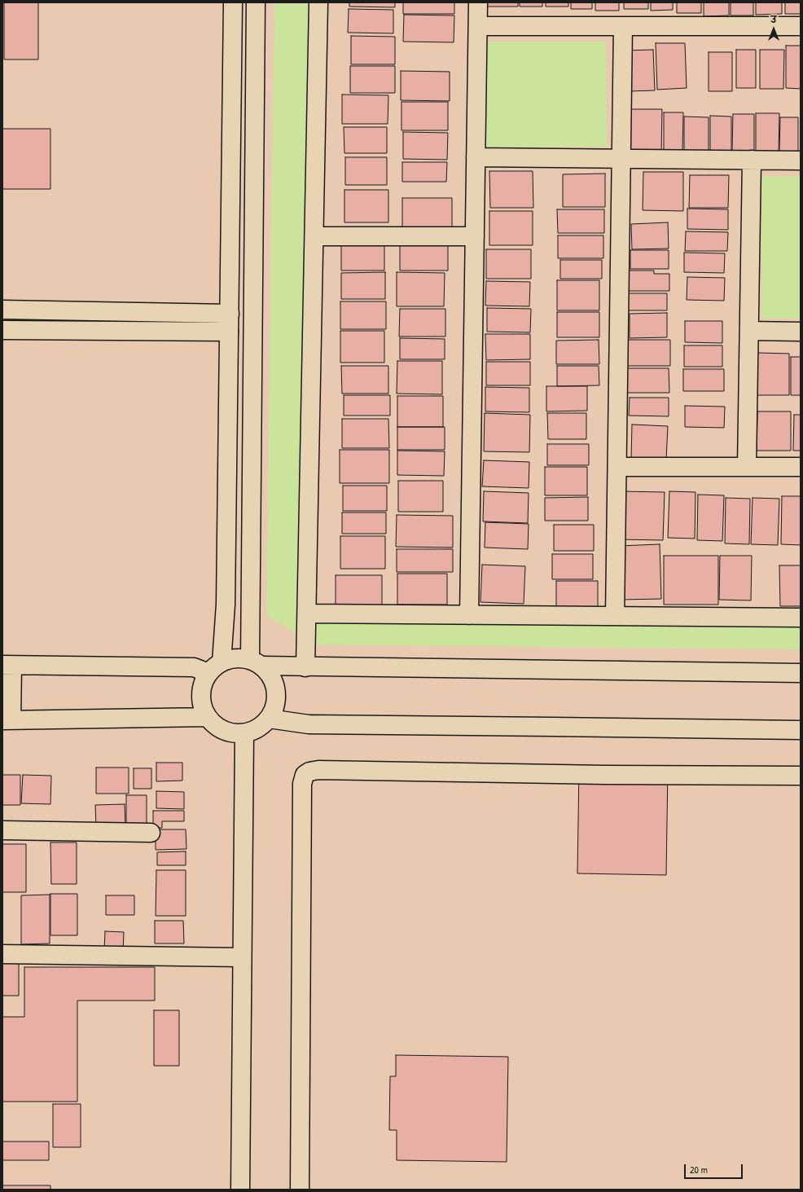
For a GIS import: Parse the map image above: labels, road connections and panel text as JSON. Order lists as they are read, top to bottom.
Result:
{
  "scale_bar": "20 m",
  "north": "top"
}
